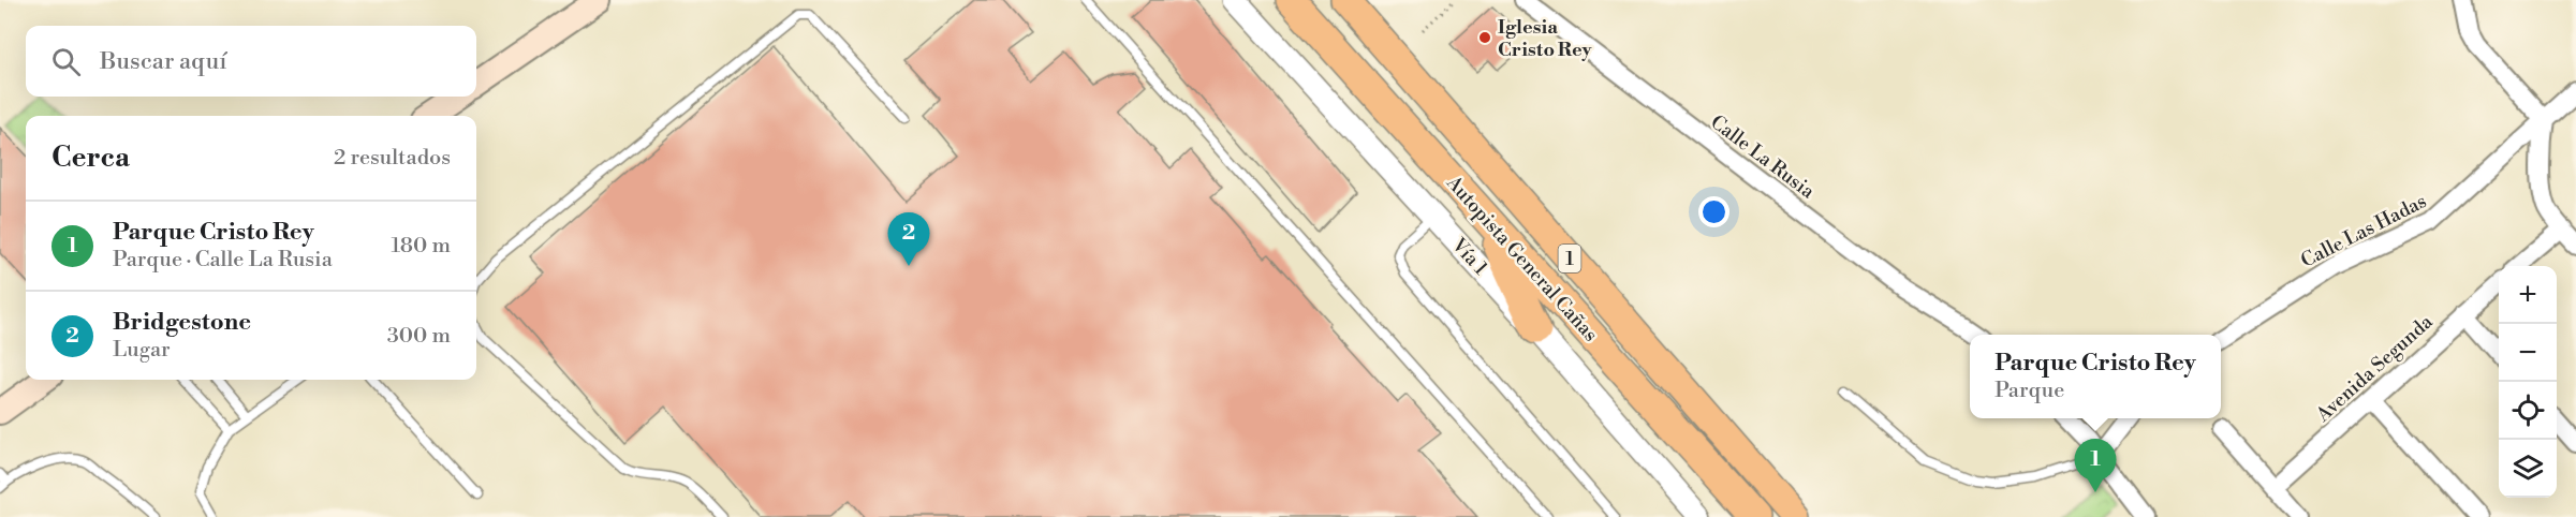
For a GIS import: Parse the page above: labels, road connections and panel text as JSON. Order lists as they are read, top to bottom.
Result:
{
  "streets": {
    "highway": ["Autopista General Cañas", "1"],
    "street": [
      "Calle La Rusia",
      "Calle Las Hadas",
      "Vía 1",
      "Avenida Segunda"
    ]
  },
  "places": ["Iglesia Cristo Rey"],
  "page": {
    "search": "Buscar aquí",
    "heading": ["Cerca", "2 resultados"],
    "list": [
      {
        "mark": "1",
        "name": "Parque Cristo Rey",
        "note": "Parque · Calle La Rusia",
        "value": "180 m"
      },
      {
        "mark": "2",
        "name": "Bridgestone",
        "note": "Lugar",
        "value": "300 m"
      }
    ],
    "pins": ["2", "1"],
    "map_buttons": ["+", "−"],
    "popup": ["Parque Cristo Rey", "Parque"]
  }
}
